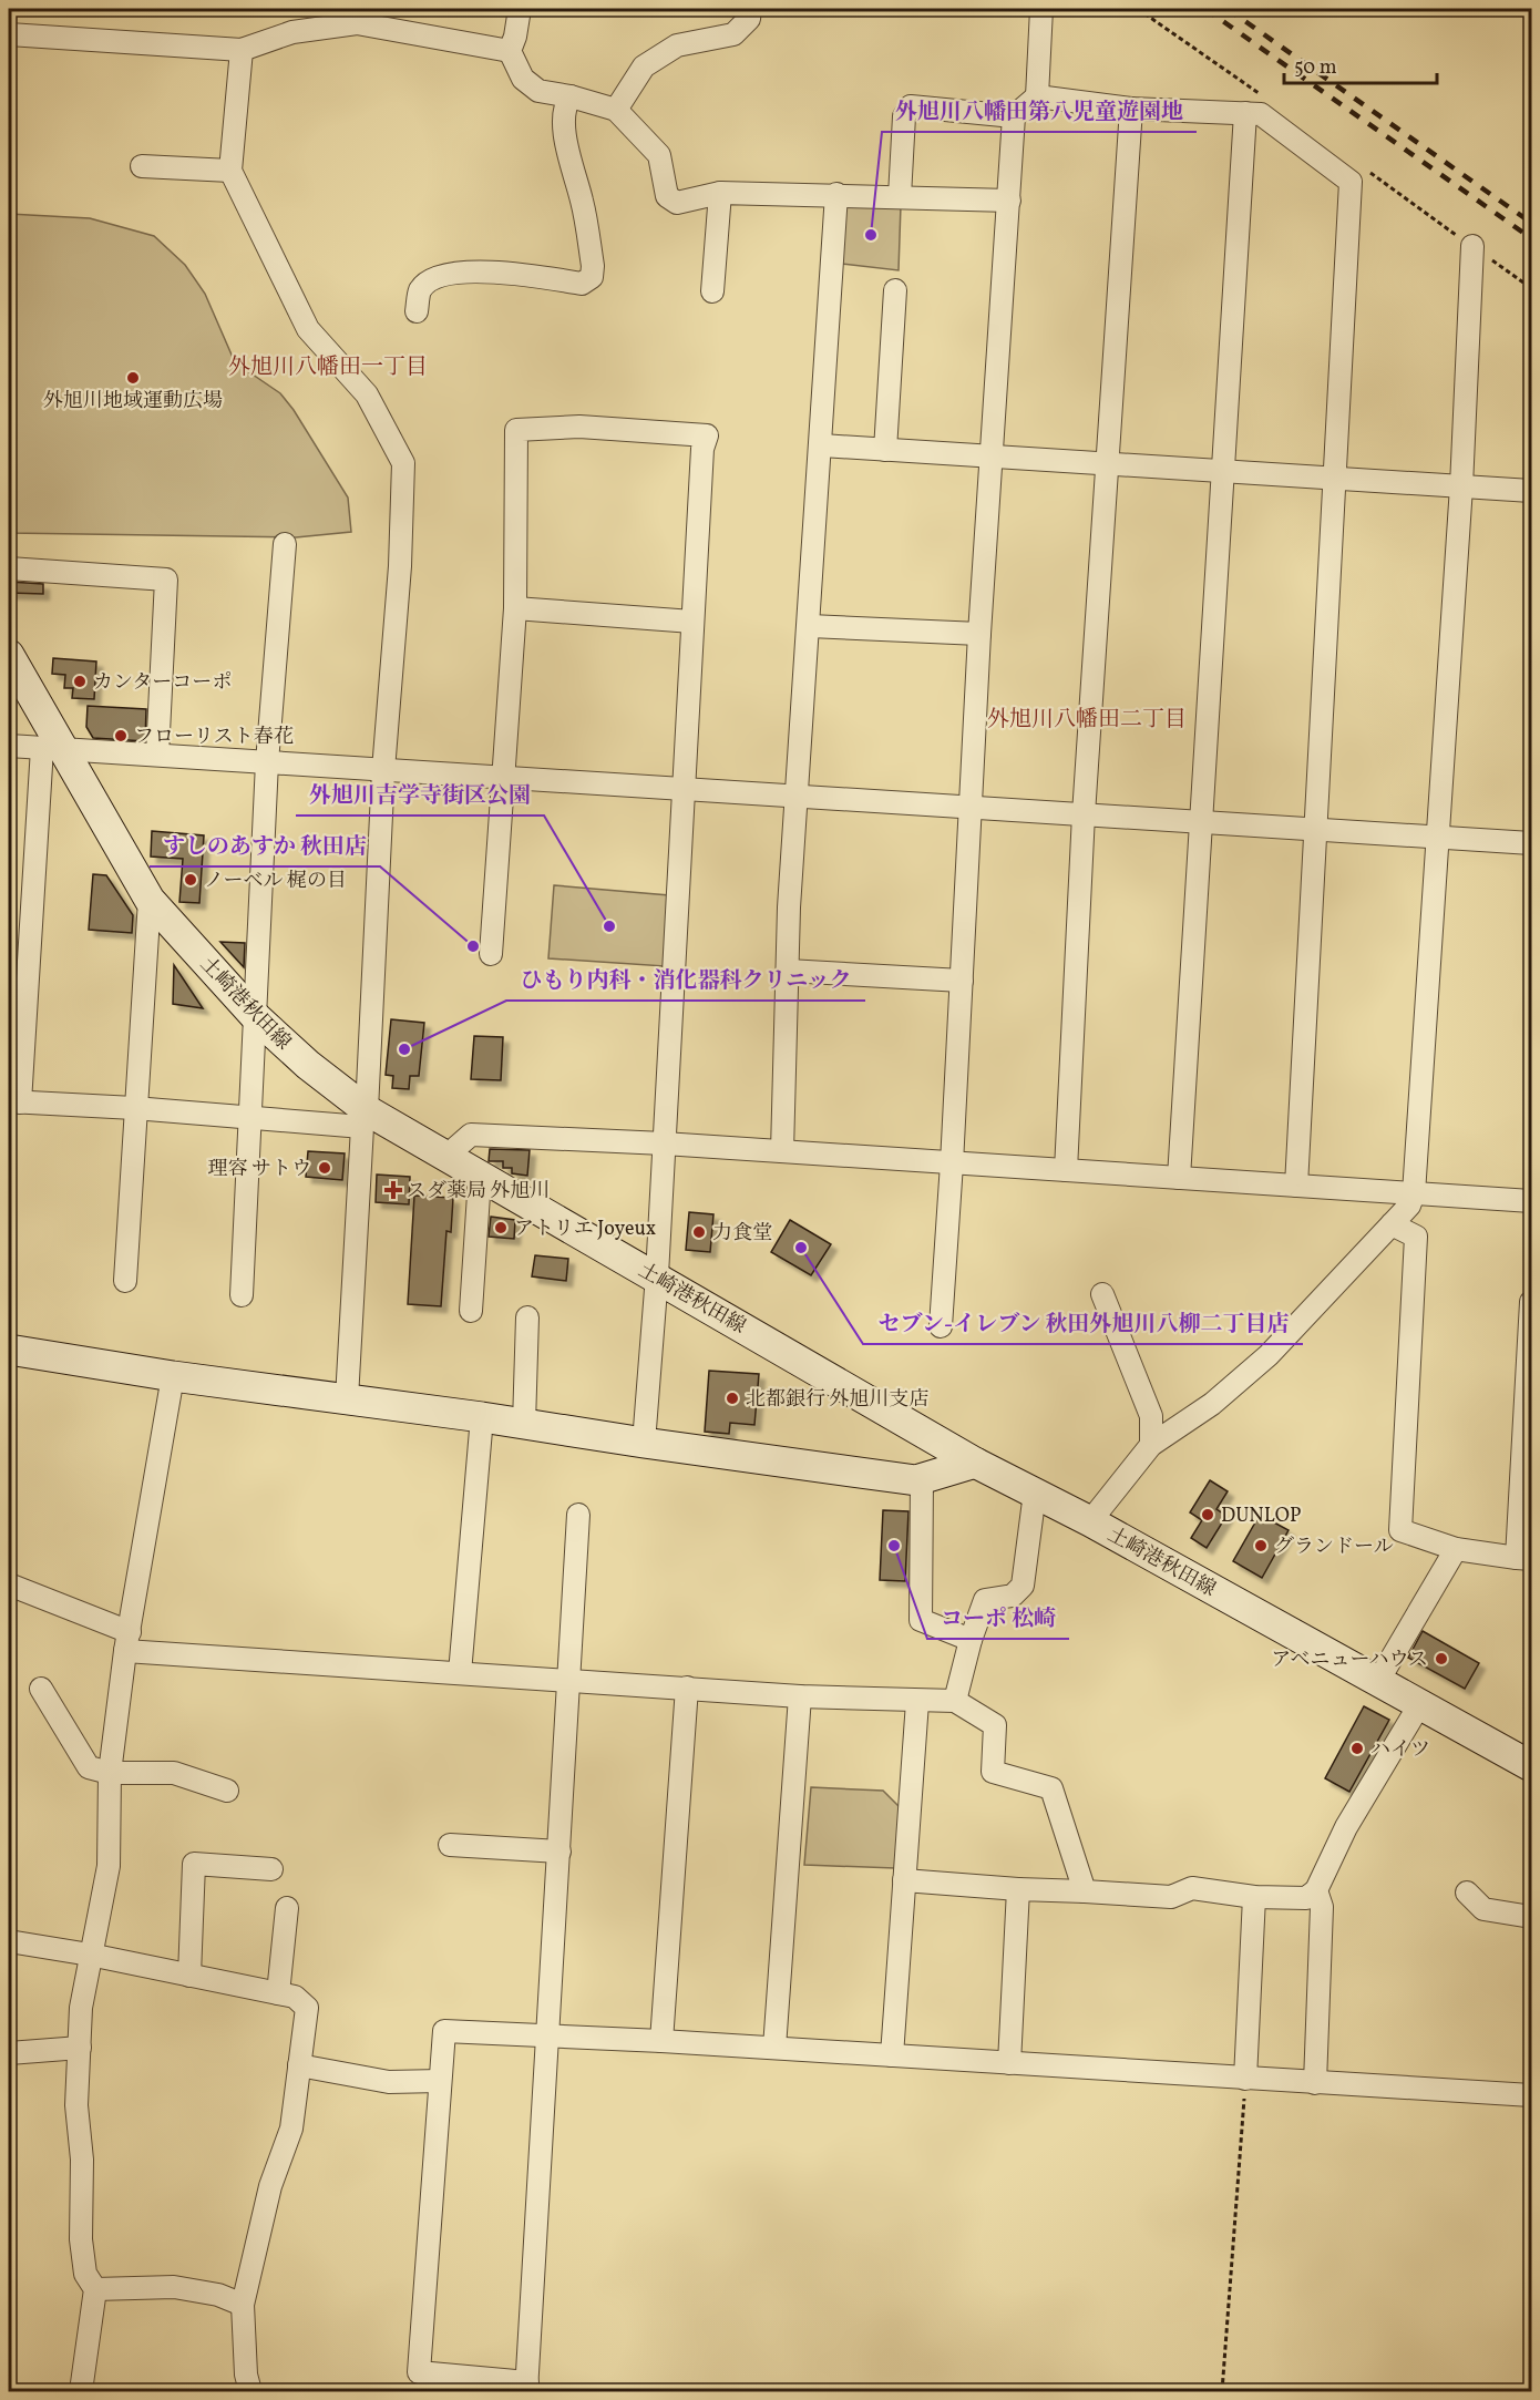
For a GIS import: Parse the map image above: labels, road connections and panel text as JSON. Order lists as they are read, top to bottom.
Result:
{
  "streets": {
    "main road": ["土崎港秋田線"]
  },
  "districts": ["外旭川八幡田一丁目", "外旭川八幡田二丁目"],
  "places": {
    "other": [
      "外旭川八幡田第八児童遊園地",
      "外旭川地域運動広場",
      "カンターコーポ",
      "フローリスト春花",
      "ノーベル 梶の目",
      "外旭川吉学寺街区公園",
      "すしのあすか 秋田店",
      "ひもり内科・消化器科クリニック",
      "理容 サトウ",
      "アトリエ Joyeux",
      "力食堂",
      "セブン-イレブン 秋田外旭川八柳二丁目店",
      "北都銀行 外旭川支店",
      "DUNLOP",
      "コーポ 松崎",
      "グランドール",
      "アベニューハウス",
      "ハイツ"
    ],
    "health": ["スダ薬局 外旭川"]
  },
  "scale_bar": "50 m"
}
